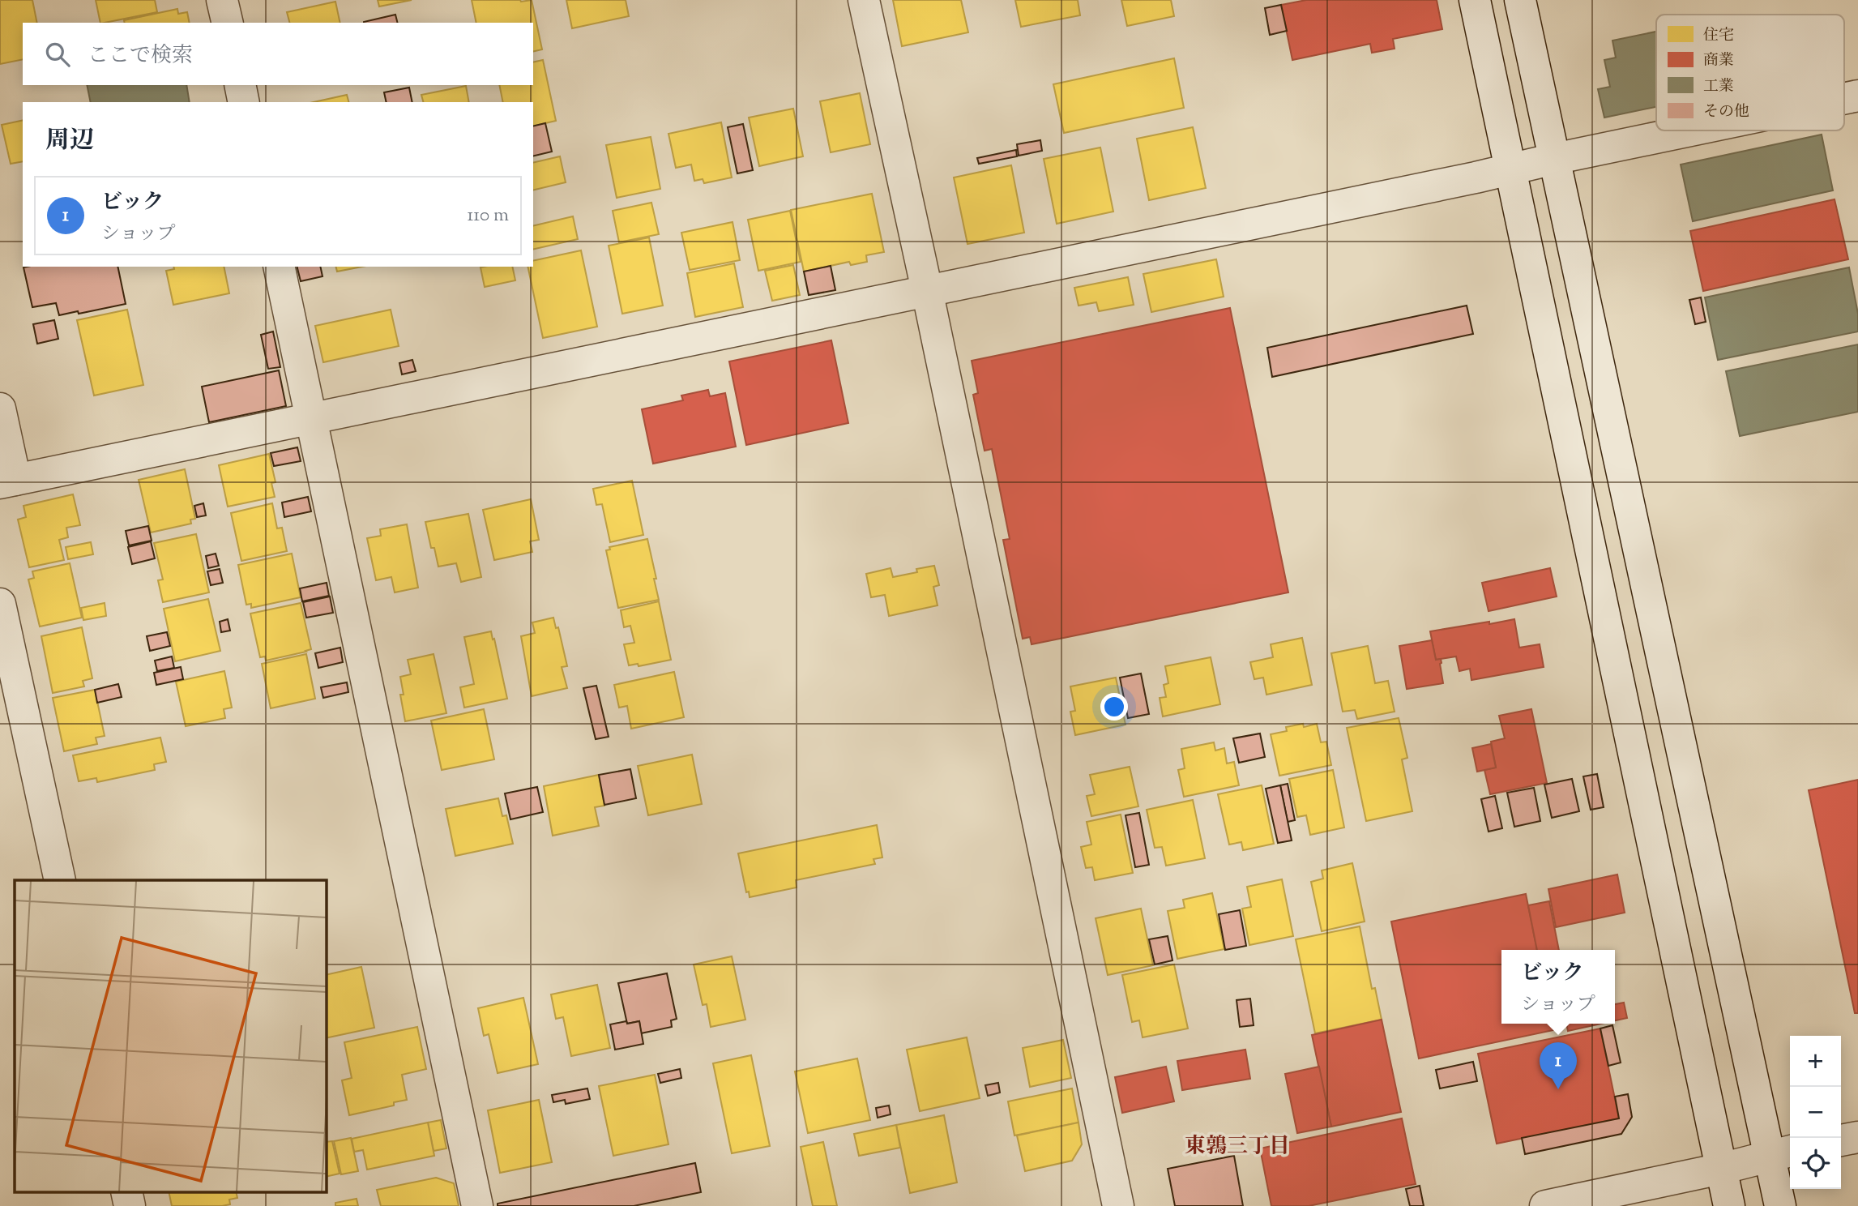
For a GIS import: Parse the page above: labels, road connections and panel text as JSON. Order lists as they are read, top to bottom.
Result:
{
  "districts": ["東鶉三丁目"],
  "legend": [
    "住宅",
    "商業",
    "工業",
    "その他"
  ],
  "page": {
    "search": "ここで検索",
    "heading": "周辺",
    "list": [
      {
        "mark": "1",
        "name": "ビック",
        "note": "ショップ",
        "value": "110 m"
      }
    ],
    "popup": ["ビック", "ショップ"],
    "map_buttons": ["+", "−"],
    "pins": "1"
  }
}
